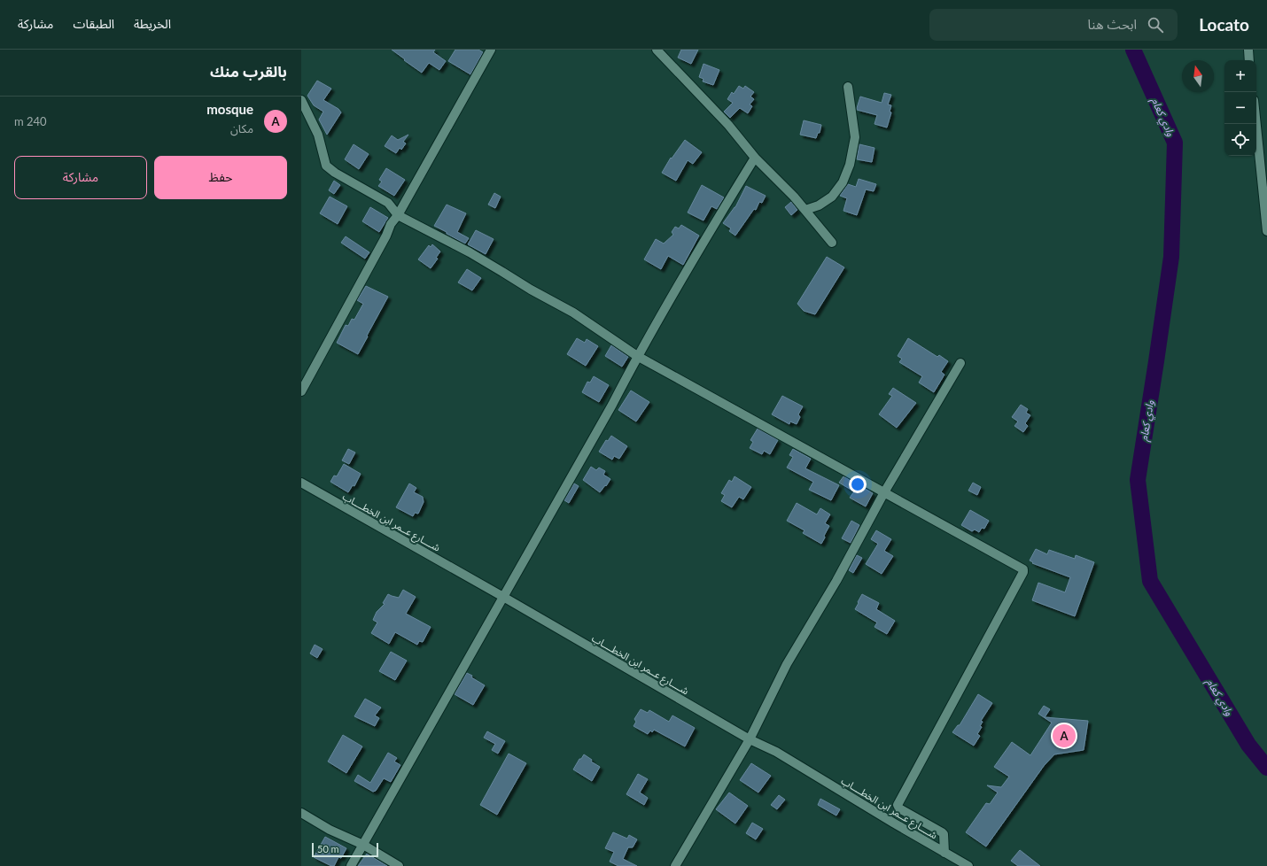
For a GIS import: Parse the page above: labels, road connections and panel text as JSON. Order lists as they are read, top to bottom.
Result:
{
  "streets": {
    "street": ["شــــارع عــمر ابن الخطــــاب"]
  },
  "water": ["وادي كعام"],
  "scale_bar": "50 m",
  "north": "top",
  "page": {
    "header": "Locato",
    "search": "ابحث هنا",
    "nav": ["الخريطة", "الطبقات", "مشاركة"],
    "heading": "بالقرب منك",
    "map_buttons": ["+", "−"],
    "list": [
      {
        "mark": "A",
        "name": "mosque",
        "note": "مكان",
        "value": "240 m"
      }
    ],
    "buttons": ["حفظ", "مشاركة"],
    "pins": "A",
    "scale": "50 m"
  }
}
